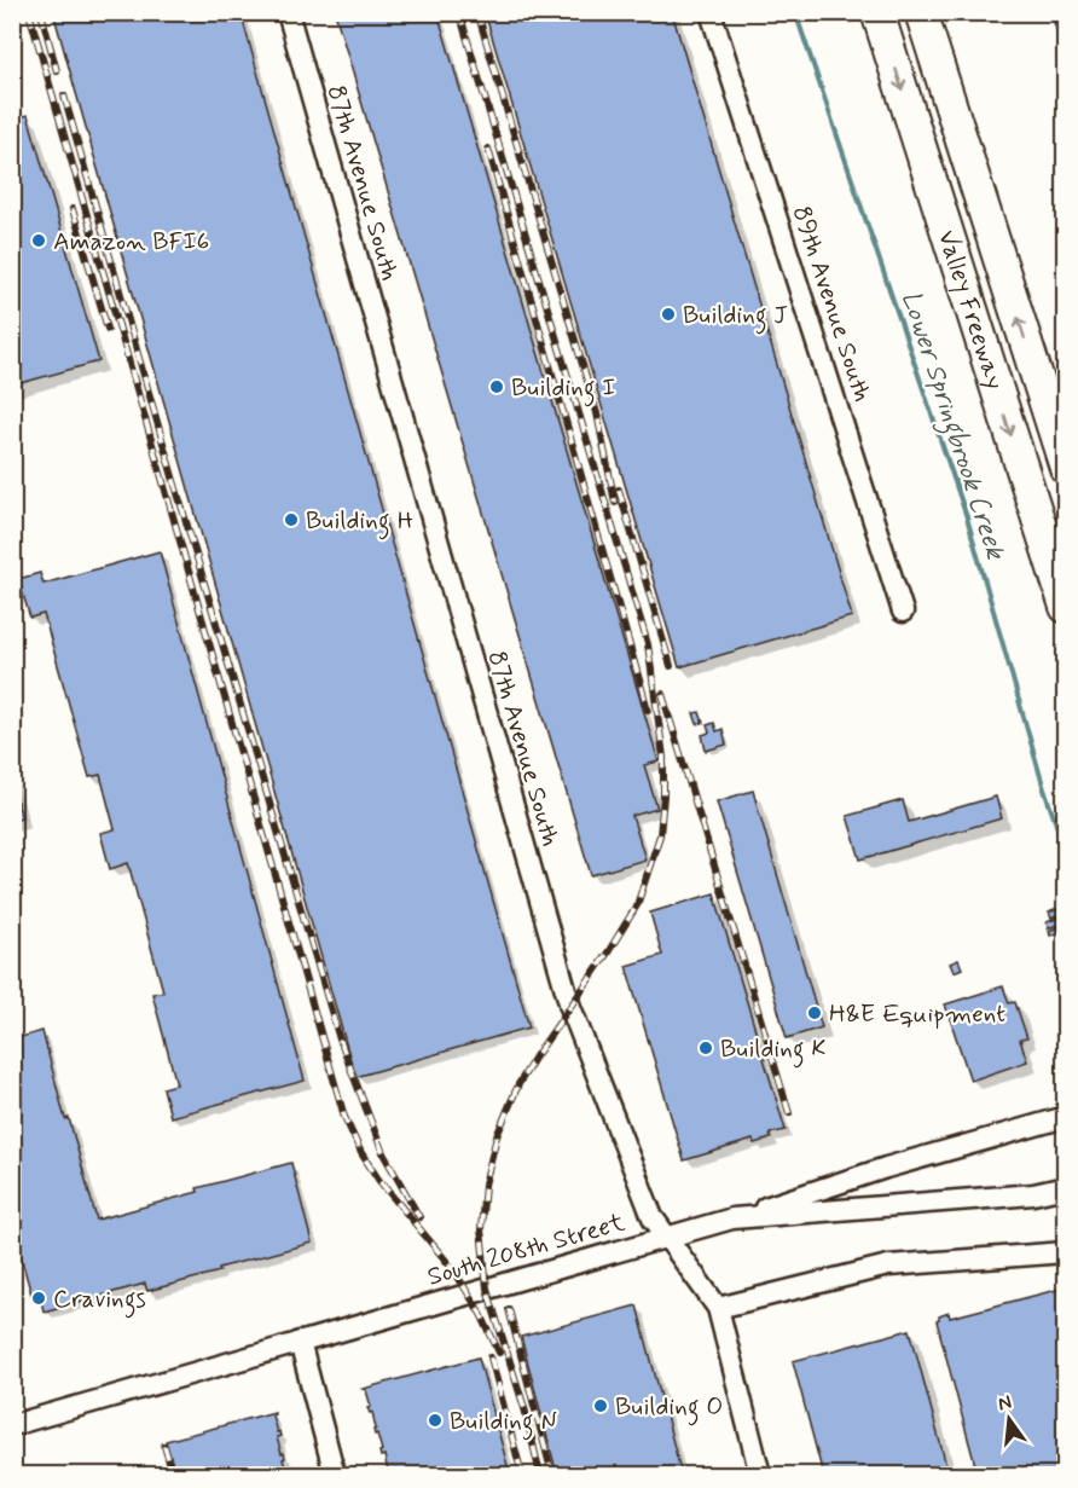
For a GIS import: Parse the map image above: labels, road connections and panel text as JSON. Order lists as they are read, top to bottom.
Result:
{
  "streets": {
    "highway": ["Valley Freeway"],
    "street": ["87th Avenue South", "89th Avenue South", "South 208th Street"]
  },
  "crossings": [
    ["87th Avenue South", "South 208th Street"]
  ],
  "water": ["Lower Springbrook Creek"],
  "places": [
    "Amazon BFI6",
    "Building J",
    "Building I",
    "Building H",
    "H&E Equipment",
    "Building K",
    "Cravings",
    "Building O",
    "Building N"
  ],
  "north": "top"
}
